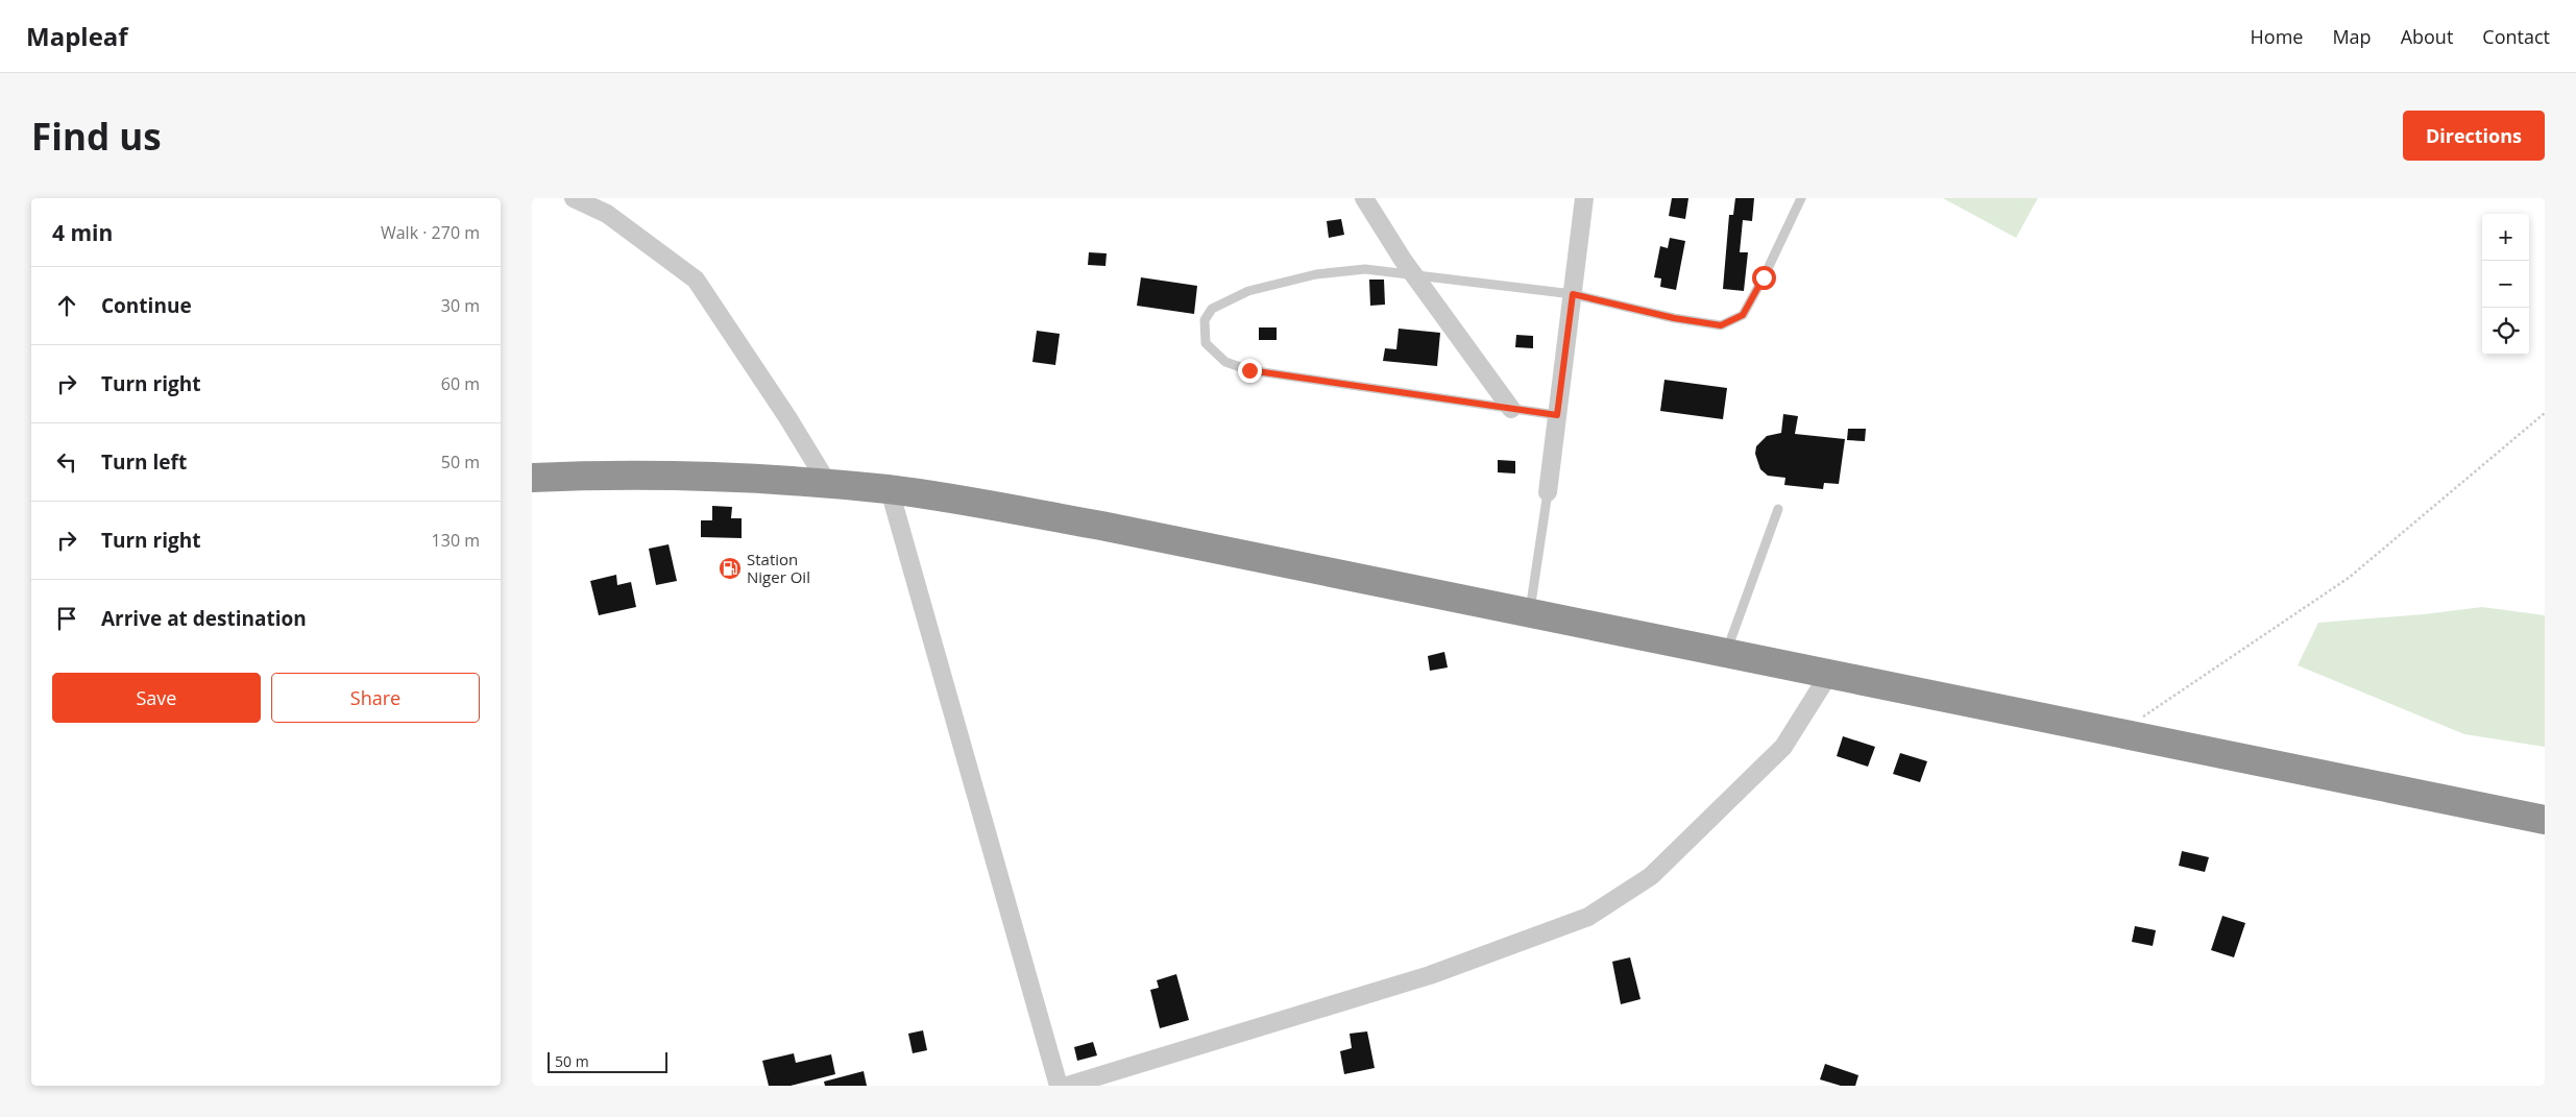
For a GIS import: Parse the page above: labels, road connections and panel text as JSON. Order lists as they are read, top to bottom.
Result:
{
  "places": {
    "fuel station": ["Station Niger Oil"]
  },
  "scale_bar": "50 m",
  "page": {
    "header": "Mapleaf",
    "nav": [
      "Home",
      "Map",
      "About",
      "Contact"
    ],
    "buttons": [
      "Directions",
      ["Save", "Share"]
    ],
    "title": "Find us",
    "heading": ["4 min", "Walk · 270 m"],
    "map_buttons": ["+", "−"],
    "list": [
      ["Continue", "30 m"],
      ["Turn right", "60 m"],
      ["Turn left", "50 m"],
      ["Turn right", "130 m"],
      "Arrive at destination"
    ],
    "scale": "50 m"
  }
}
